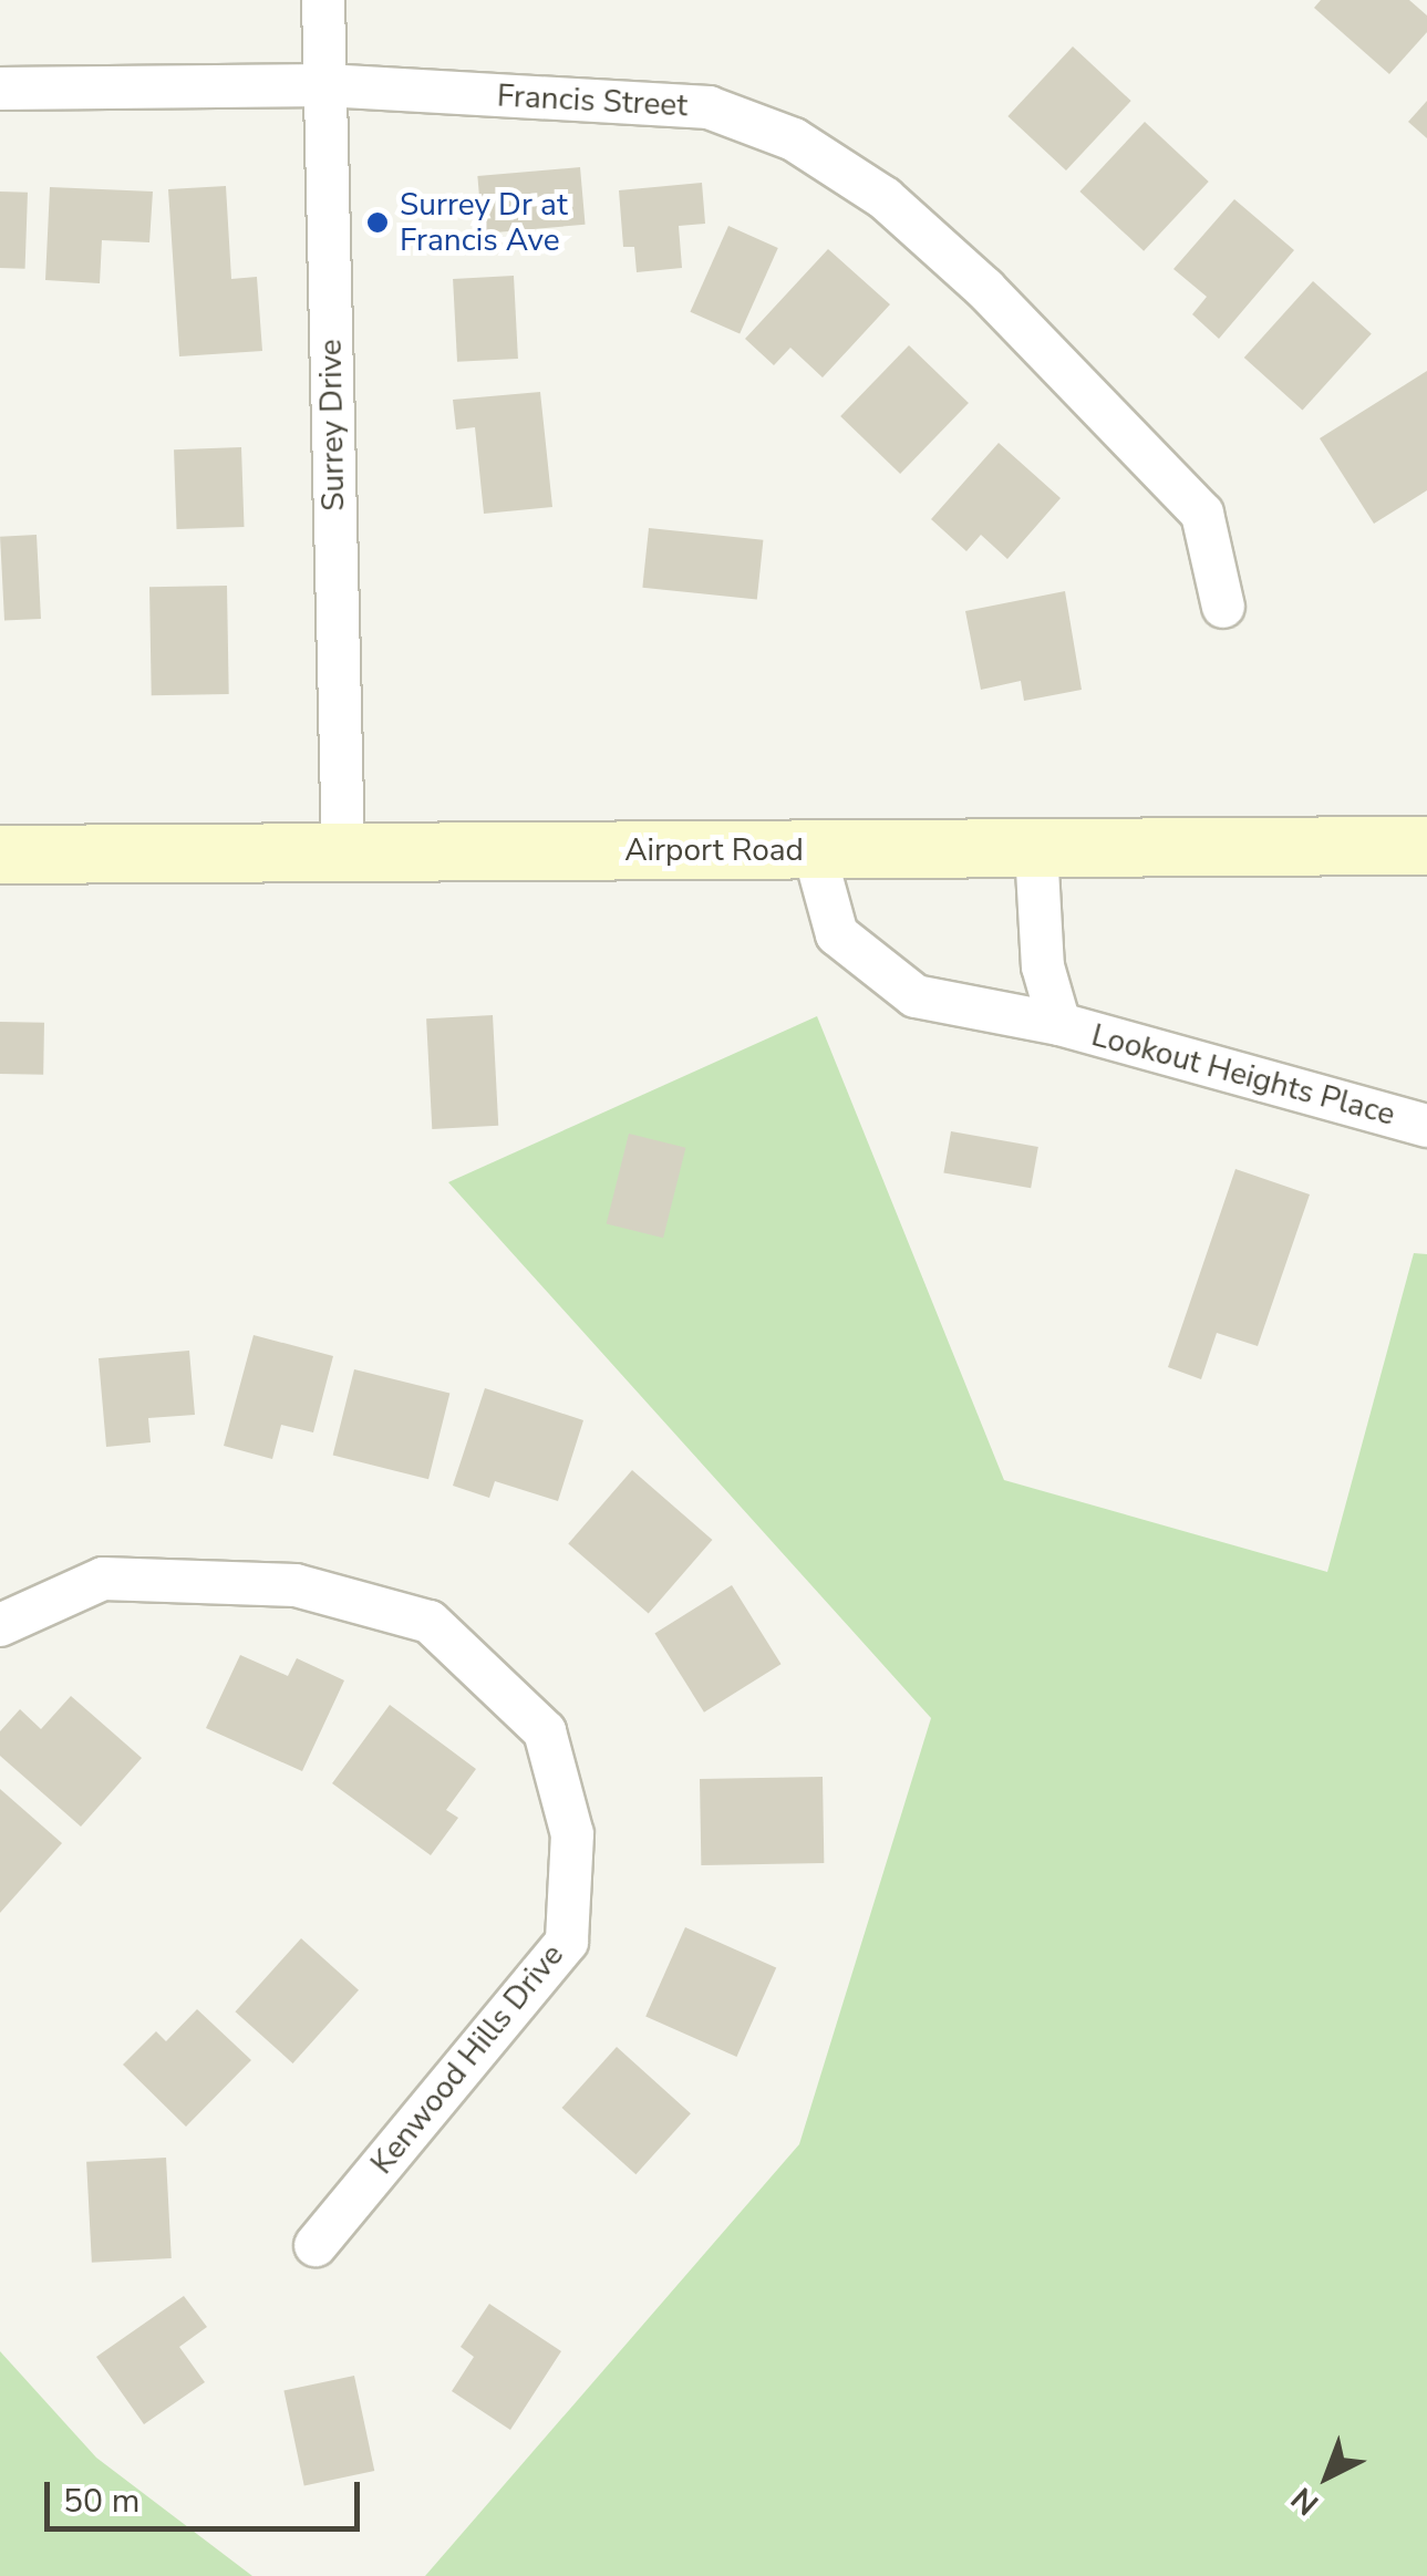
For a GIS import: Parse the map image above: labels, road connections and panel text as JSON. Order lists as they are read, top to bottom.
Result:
{
  "streets": {
    "main road": ["Airport Road"],
    "street": [
      "Francis Street",
      "Surrey Drive",
      "Lookout Heights Place",
      "Kenwood Hills Drive"
    ]
  },
  "crossings": [
    ["Francis Street", "Surrey Drive"],
    ["Surrey Drive", "Airport Road"],
    ["Airport Road", "Lookout Heights Place"]
  ],
  "places": ["Surrey Dr at Francis Ave"],
  "scale_bar": "50 m",
  "north": "bottom left"
}
